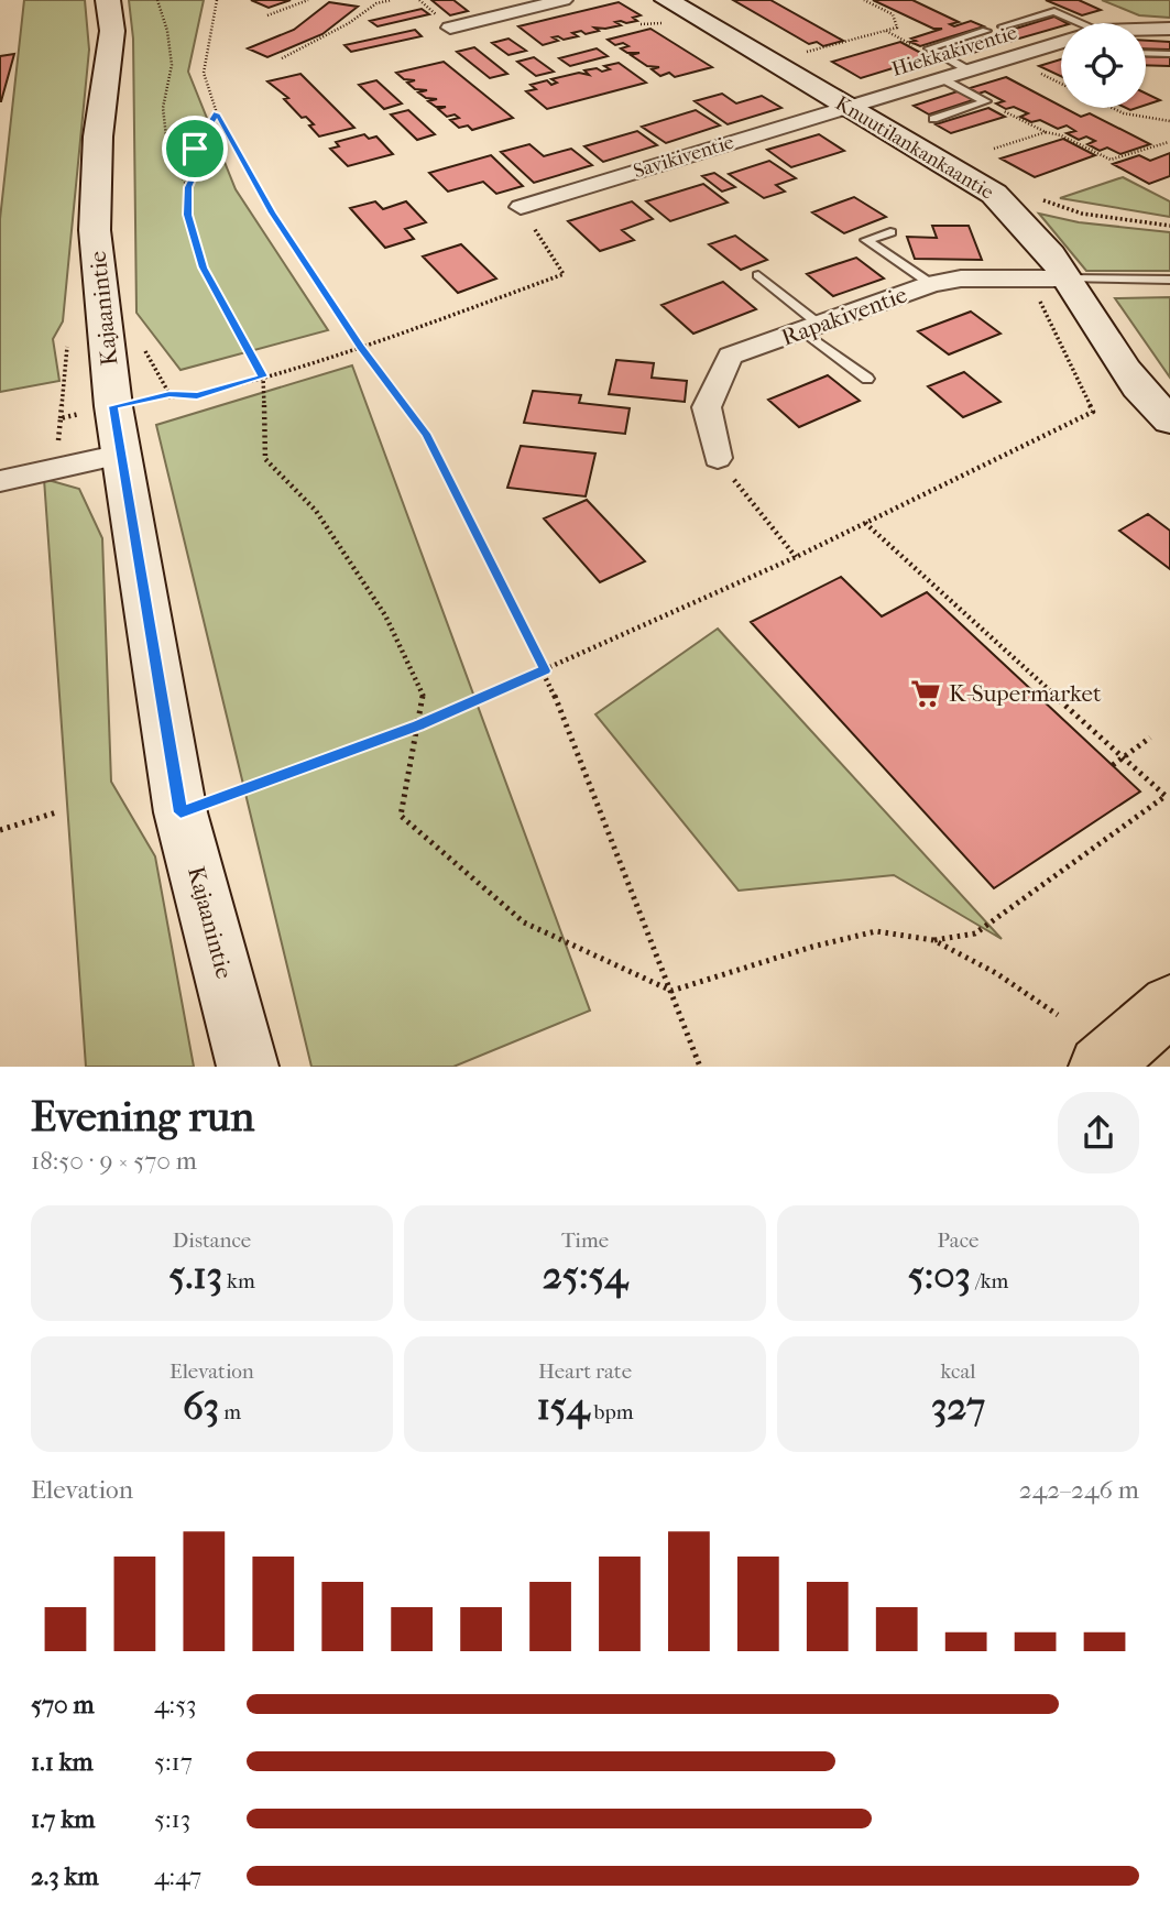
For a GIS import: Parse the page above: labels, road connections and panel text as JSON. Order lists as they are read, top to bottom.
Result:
{
  "streets": {
    "main road": ["Knuutilankankaantie", "Kajaanintie"],
    "street": ["Hiekkakiventie", "Savikiventie", "Rapakiventie"]
  },
  "crossings": [
    ["Hiekkakiventie", "Knuutilankankaantie"],
    ["Hiekkakiventie", "Savikiventie"],
    ["Knuutilankankaantie", "Savikiventie"],
    ["Knuutilankankaantie", "Rapakiventie"]
  ],
  "places": {
    "supermarket": ["K-Supermarket"]
  },
  "page": {
    "heading": ["Evening run", "18:50 · 9 × 570 m"],
    "stats": [
      ["Distance", "5.13 km"],
      ["Time", "25:54"],
      ["Pace", "5:03 /km"],
      ["Elevation", "63 m"],
      ["Heart rate", "154 bpm"],
      ["kcal", "327"]
    ],
    "chart": ["Elevation", "242–246 m"],
    "list": [
      {
        "name": "570 m",
        "note": "4:53"
      },
      {
        "name": "1.1 km",
        "note": "5:17"
      },
      {
        "name": "1.7 km",
        "note": "5:13"
      },
      {
        "name": "2.3 km",
        "note": "4:47"
      }
    ]
  }
}
